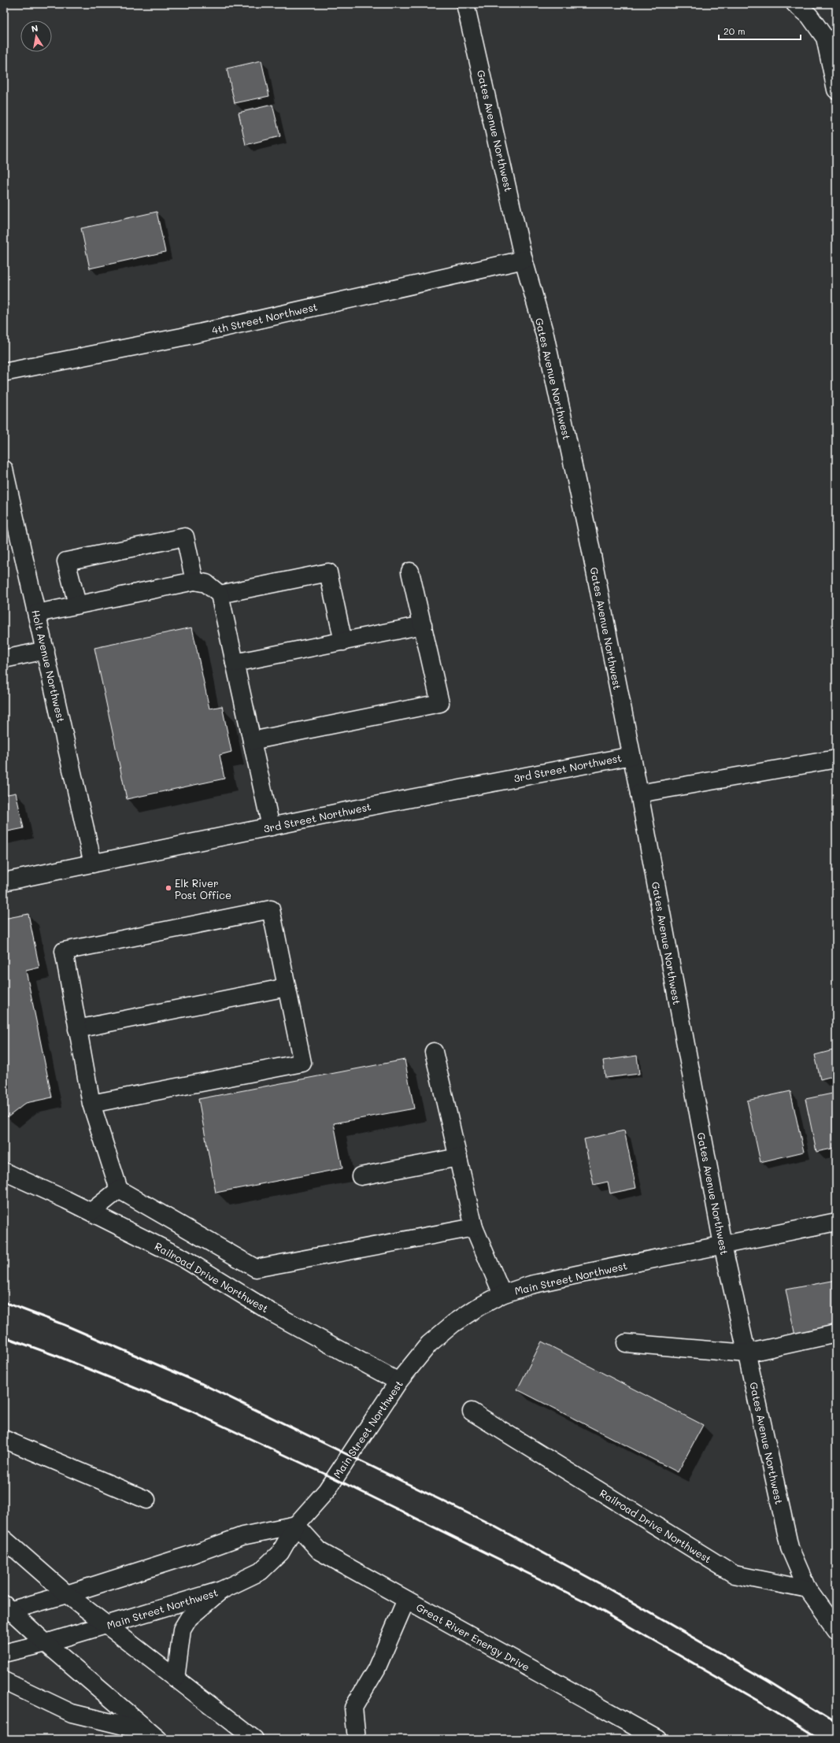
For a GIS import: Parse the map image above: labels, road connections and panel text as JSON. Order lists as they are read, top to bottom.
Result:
{
  "streets": {
    "main road": [
      "Gates Avenue Northwest",
      "4th Street Northwest",
      "Holt Avenue Northwest",
      "3rd Street Northwest",
      "Railroad Drive Northwest",
      "Main Street Northwest",
      "Great River Energy Drive"
    ]
  },
  "crossings": [
    ["Gates Avenue Northwest", "4th Street Northwest"],
    ["Gates Avenue Northwest", "3rd Street Northwest"],
    ["Gates Avenue Northwest", "Railroad Drive Northwest"],
    ["Gates Avenue Northwest", "Main Street Northwest"],
    ["Holt Avenue Northwest", "3rd Street Northwest"],
    ["Railroad Drive Northwest", "Main Street Northwest"],
    ["Main Street Northwest", "Great River Energy Drive"]
  ],
  "places": ["Elk River Post Office"],
  "scale_bar": "20 m",
  "north": "top"
}
